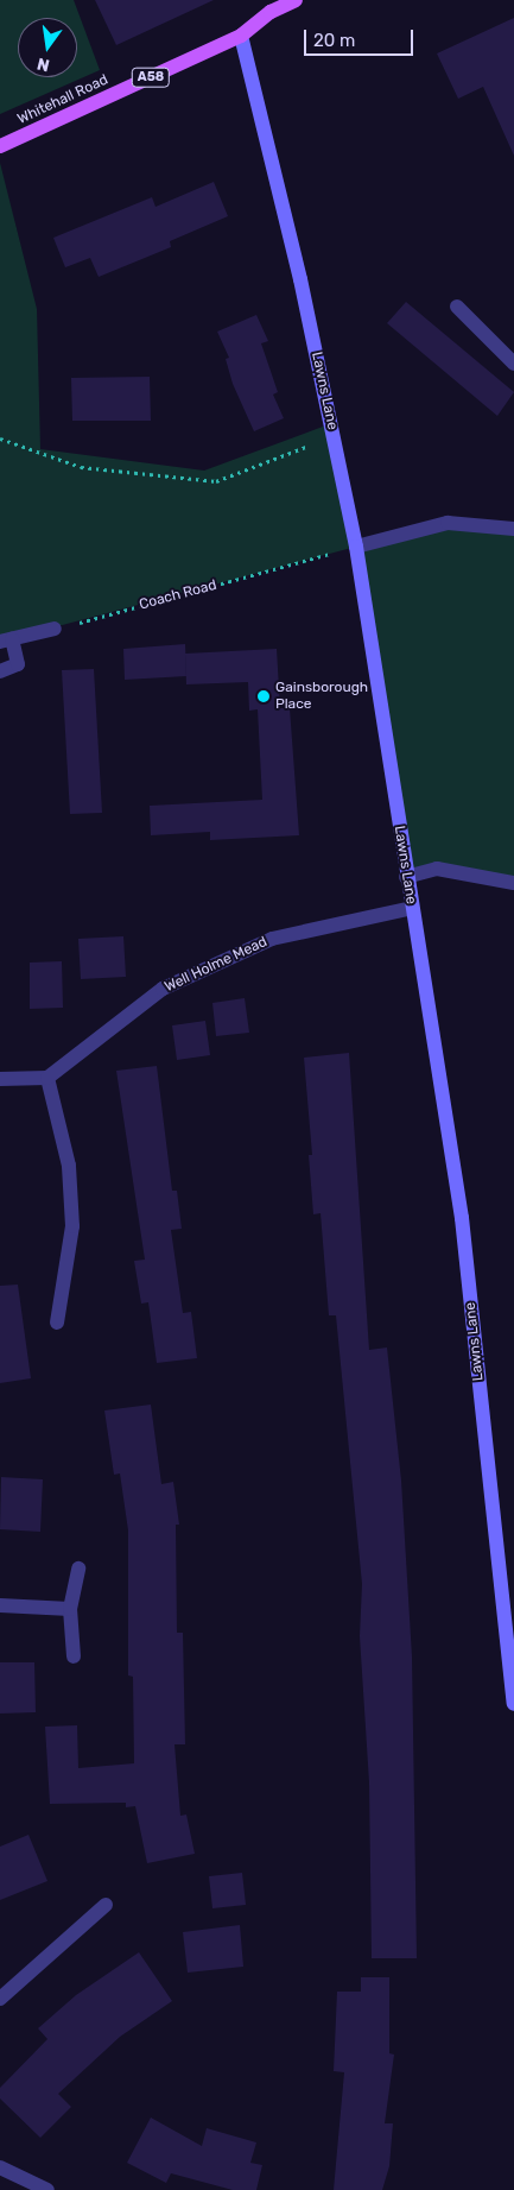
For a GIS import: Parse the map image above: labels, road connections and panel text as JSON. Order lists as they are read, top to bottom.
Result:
{
  "streets": {
    "main road": ["A58", "Whitehall Road"],
    "street": ["Lawns Lane", "Well Holme Mead"],
    "path": ["Coach Road"]
  },
  "crossings": [
    ["Whitehall Road", "Lawns Lane"],
    ["Lawns Lane", "Coach Road"],
    ["Lawns Lane", "Well Holme Mead"]
  ],
  "places": ["Gainsborough Place"],
  "scale_bar": "20 m",
  "north": "bottom"
}
